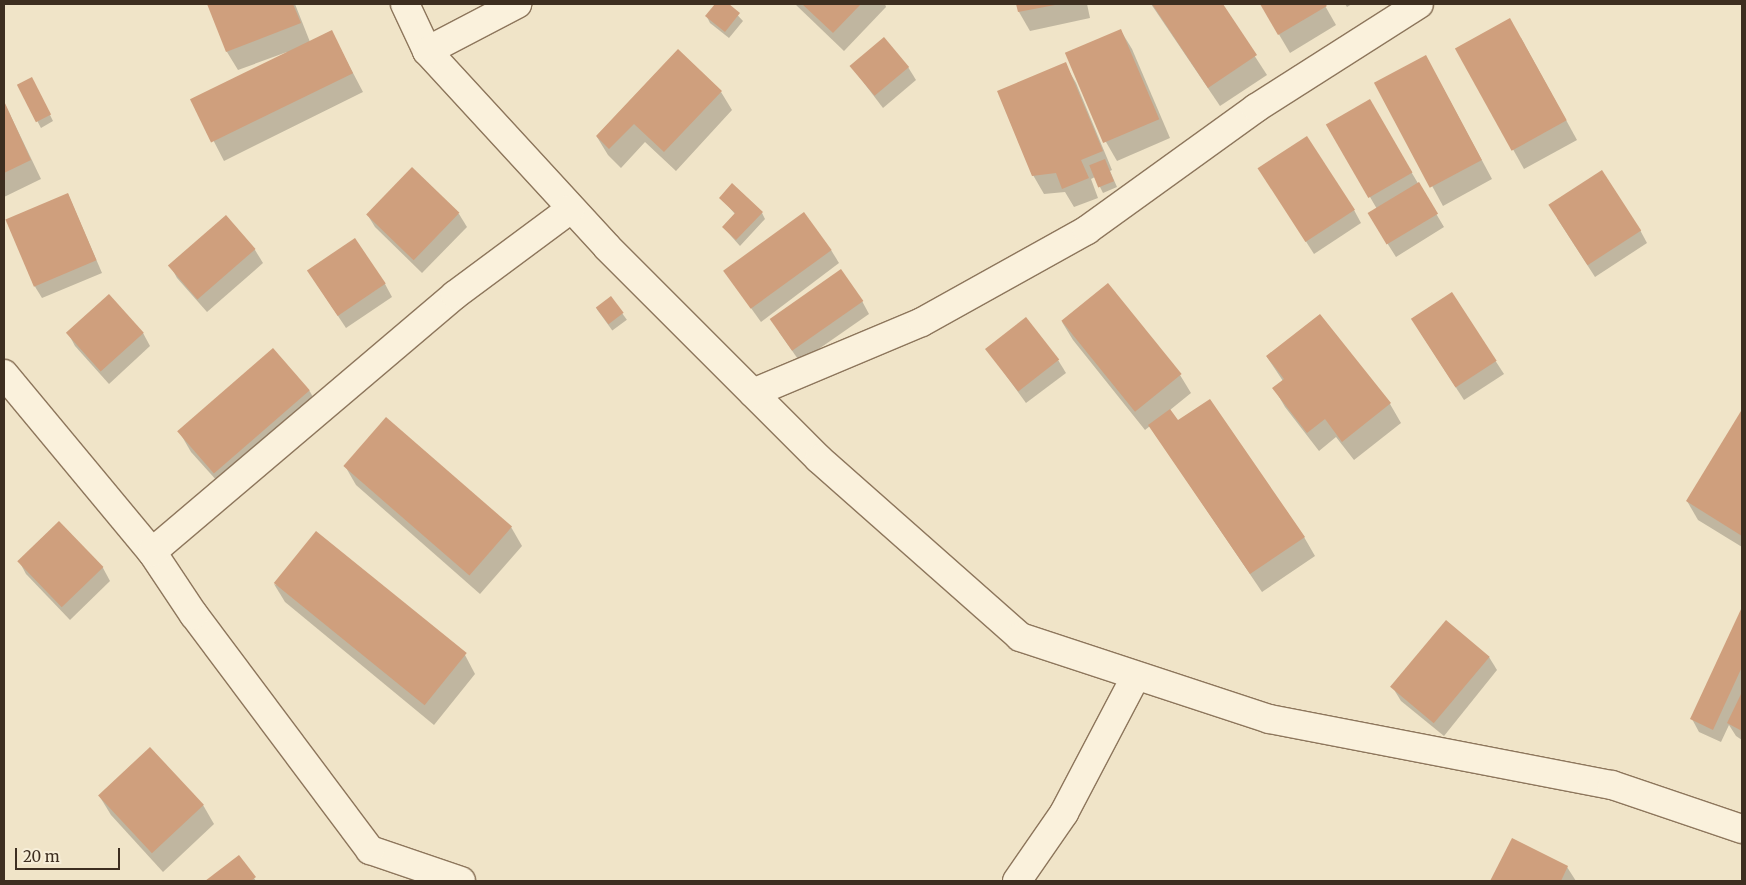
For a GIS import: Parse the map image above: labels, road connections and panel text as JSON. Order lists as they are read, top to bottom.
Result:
{
  "scale_bar": "20 m"
}
